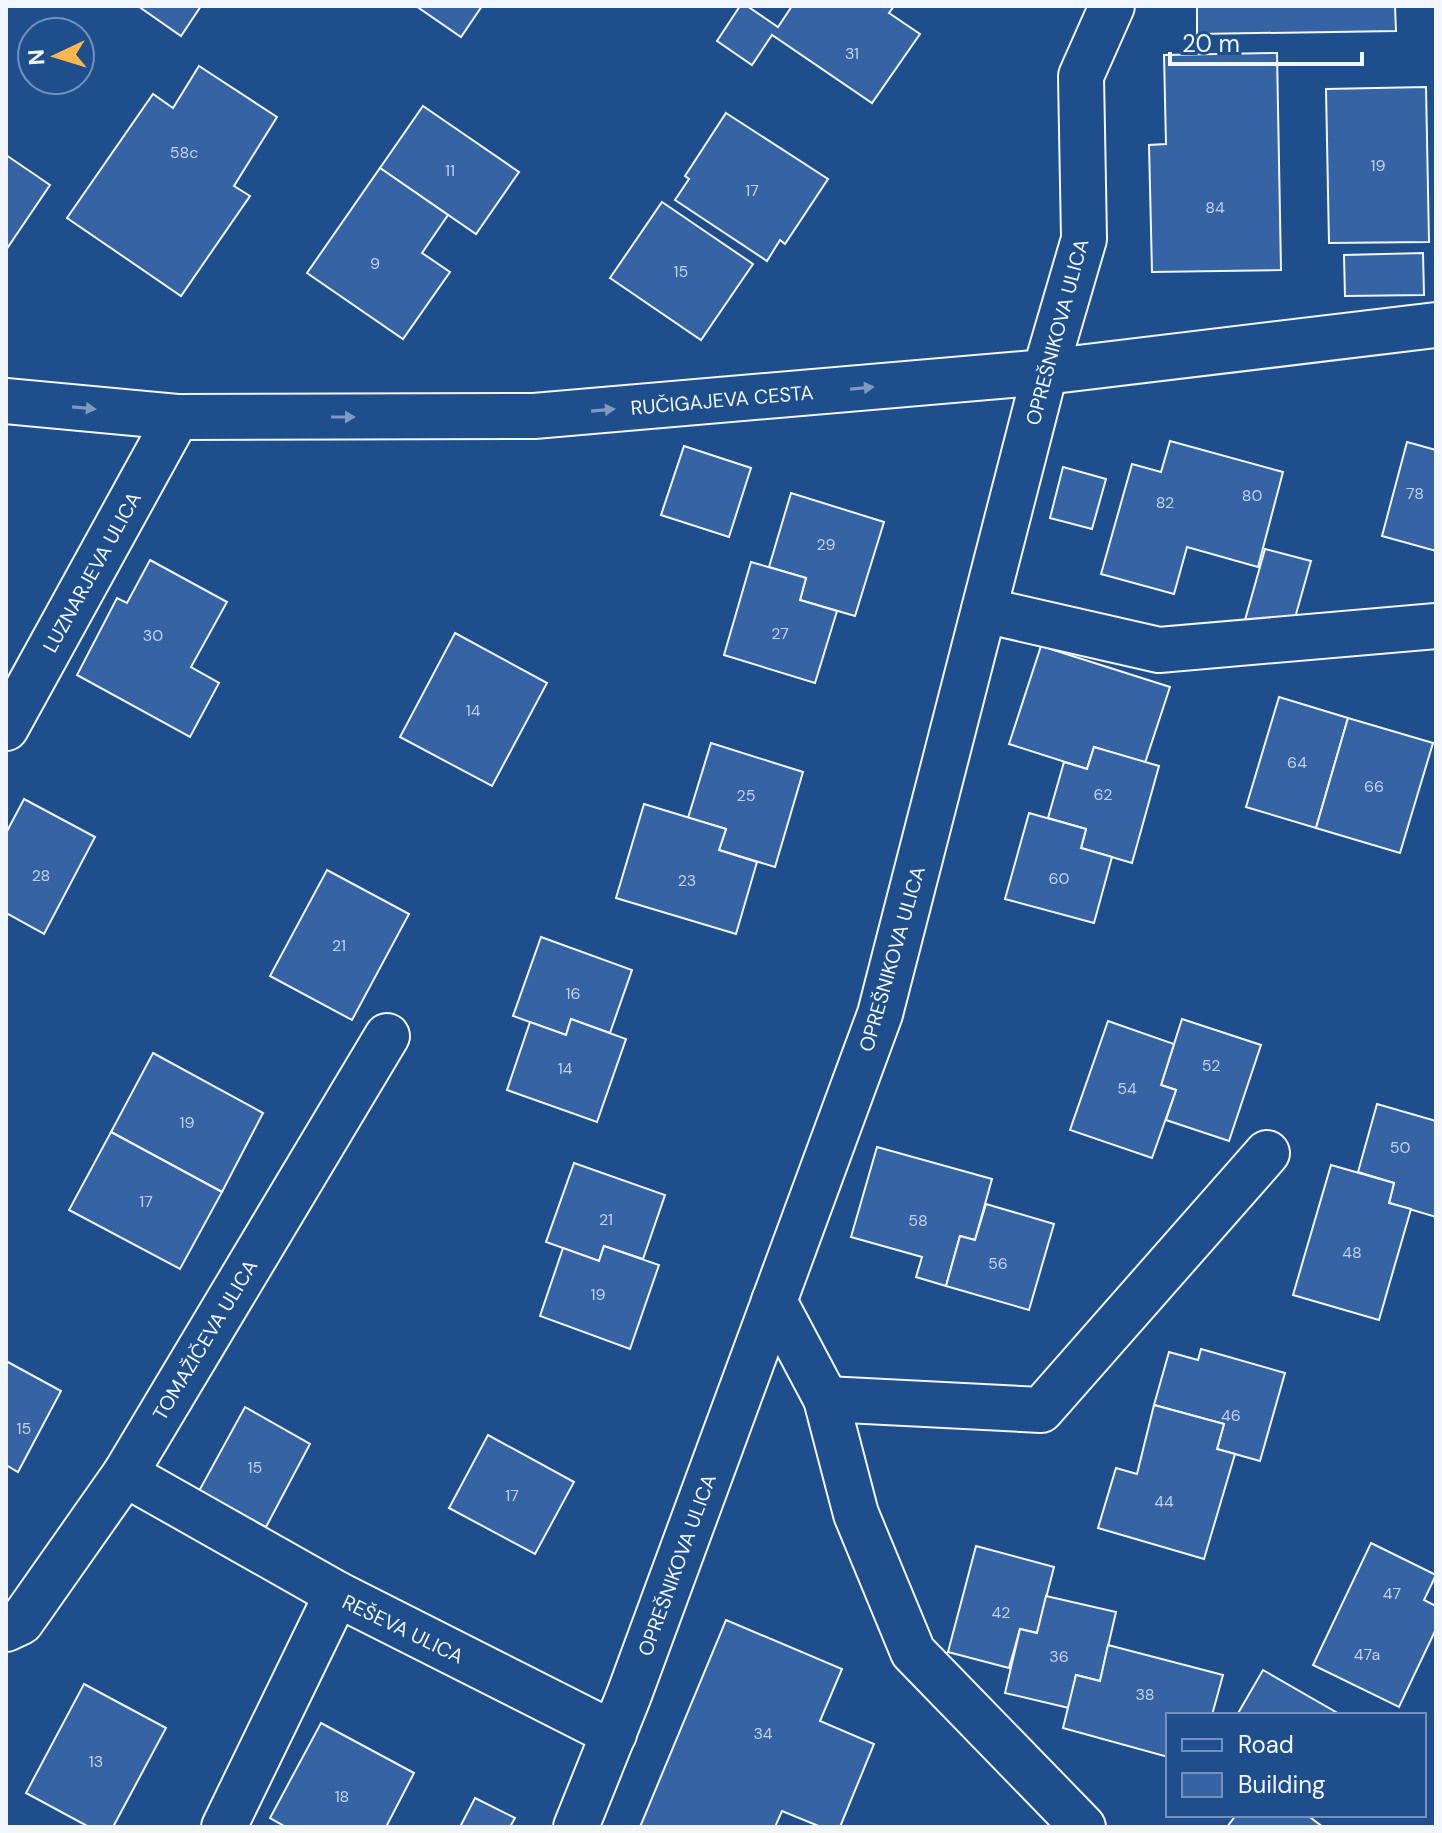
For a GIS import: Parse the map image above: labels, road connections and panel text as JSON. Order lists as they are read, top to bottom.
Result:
{
  "streets": {
    "street": [
      "OPREŠNIKOVA ULICA",
      "RUČIGAJEVA CESTA",
      "LUZNARJEVA ULICA",
      "TOMAŽIČEVA ULICA",
      "REŠEVA ULICA"
    ]
  },
  "crossings": [
    ["OPREŠNIKOVA ULICA", "RUČIGAJEVA CESTA"],
    ["OPREŠNIKOVA ULICA", "REŠEVA ULICA"],
    ["RUČIGAJEVA CESTA", "LUZNARJEVA ULICA"]
  ],
  "one_way": ["RUČIGAJEVA CESTA"],
  "house_numbers": [
    "31",
    "58c",
    "19",
    "11",
    "17",
    "84",
    "9",
    "15",
    "78",
    "80",
    "82",
    "29",
    "27",
    "30",
    "14",
    "64",
    "66",
    "62",
    "25",
    "28",
    "60",
    "23",
    "21",
    "16",
    "52",
    "14",
    "54",
    "19",
    "50",
    "17",
    "21",
    "58",
    "48",
    "56",
    "19",
    "46",
    "15",
    "15",
    "17",
    "44",
    "47",
    "42",
    "47a",
    "36",
    "38",
    "34",
    "13",
    "18"
  ],
  "legend": ["Road", "Building"],
  "scale_bar": "20 m",
  "north": "left"
}
